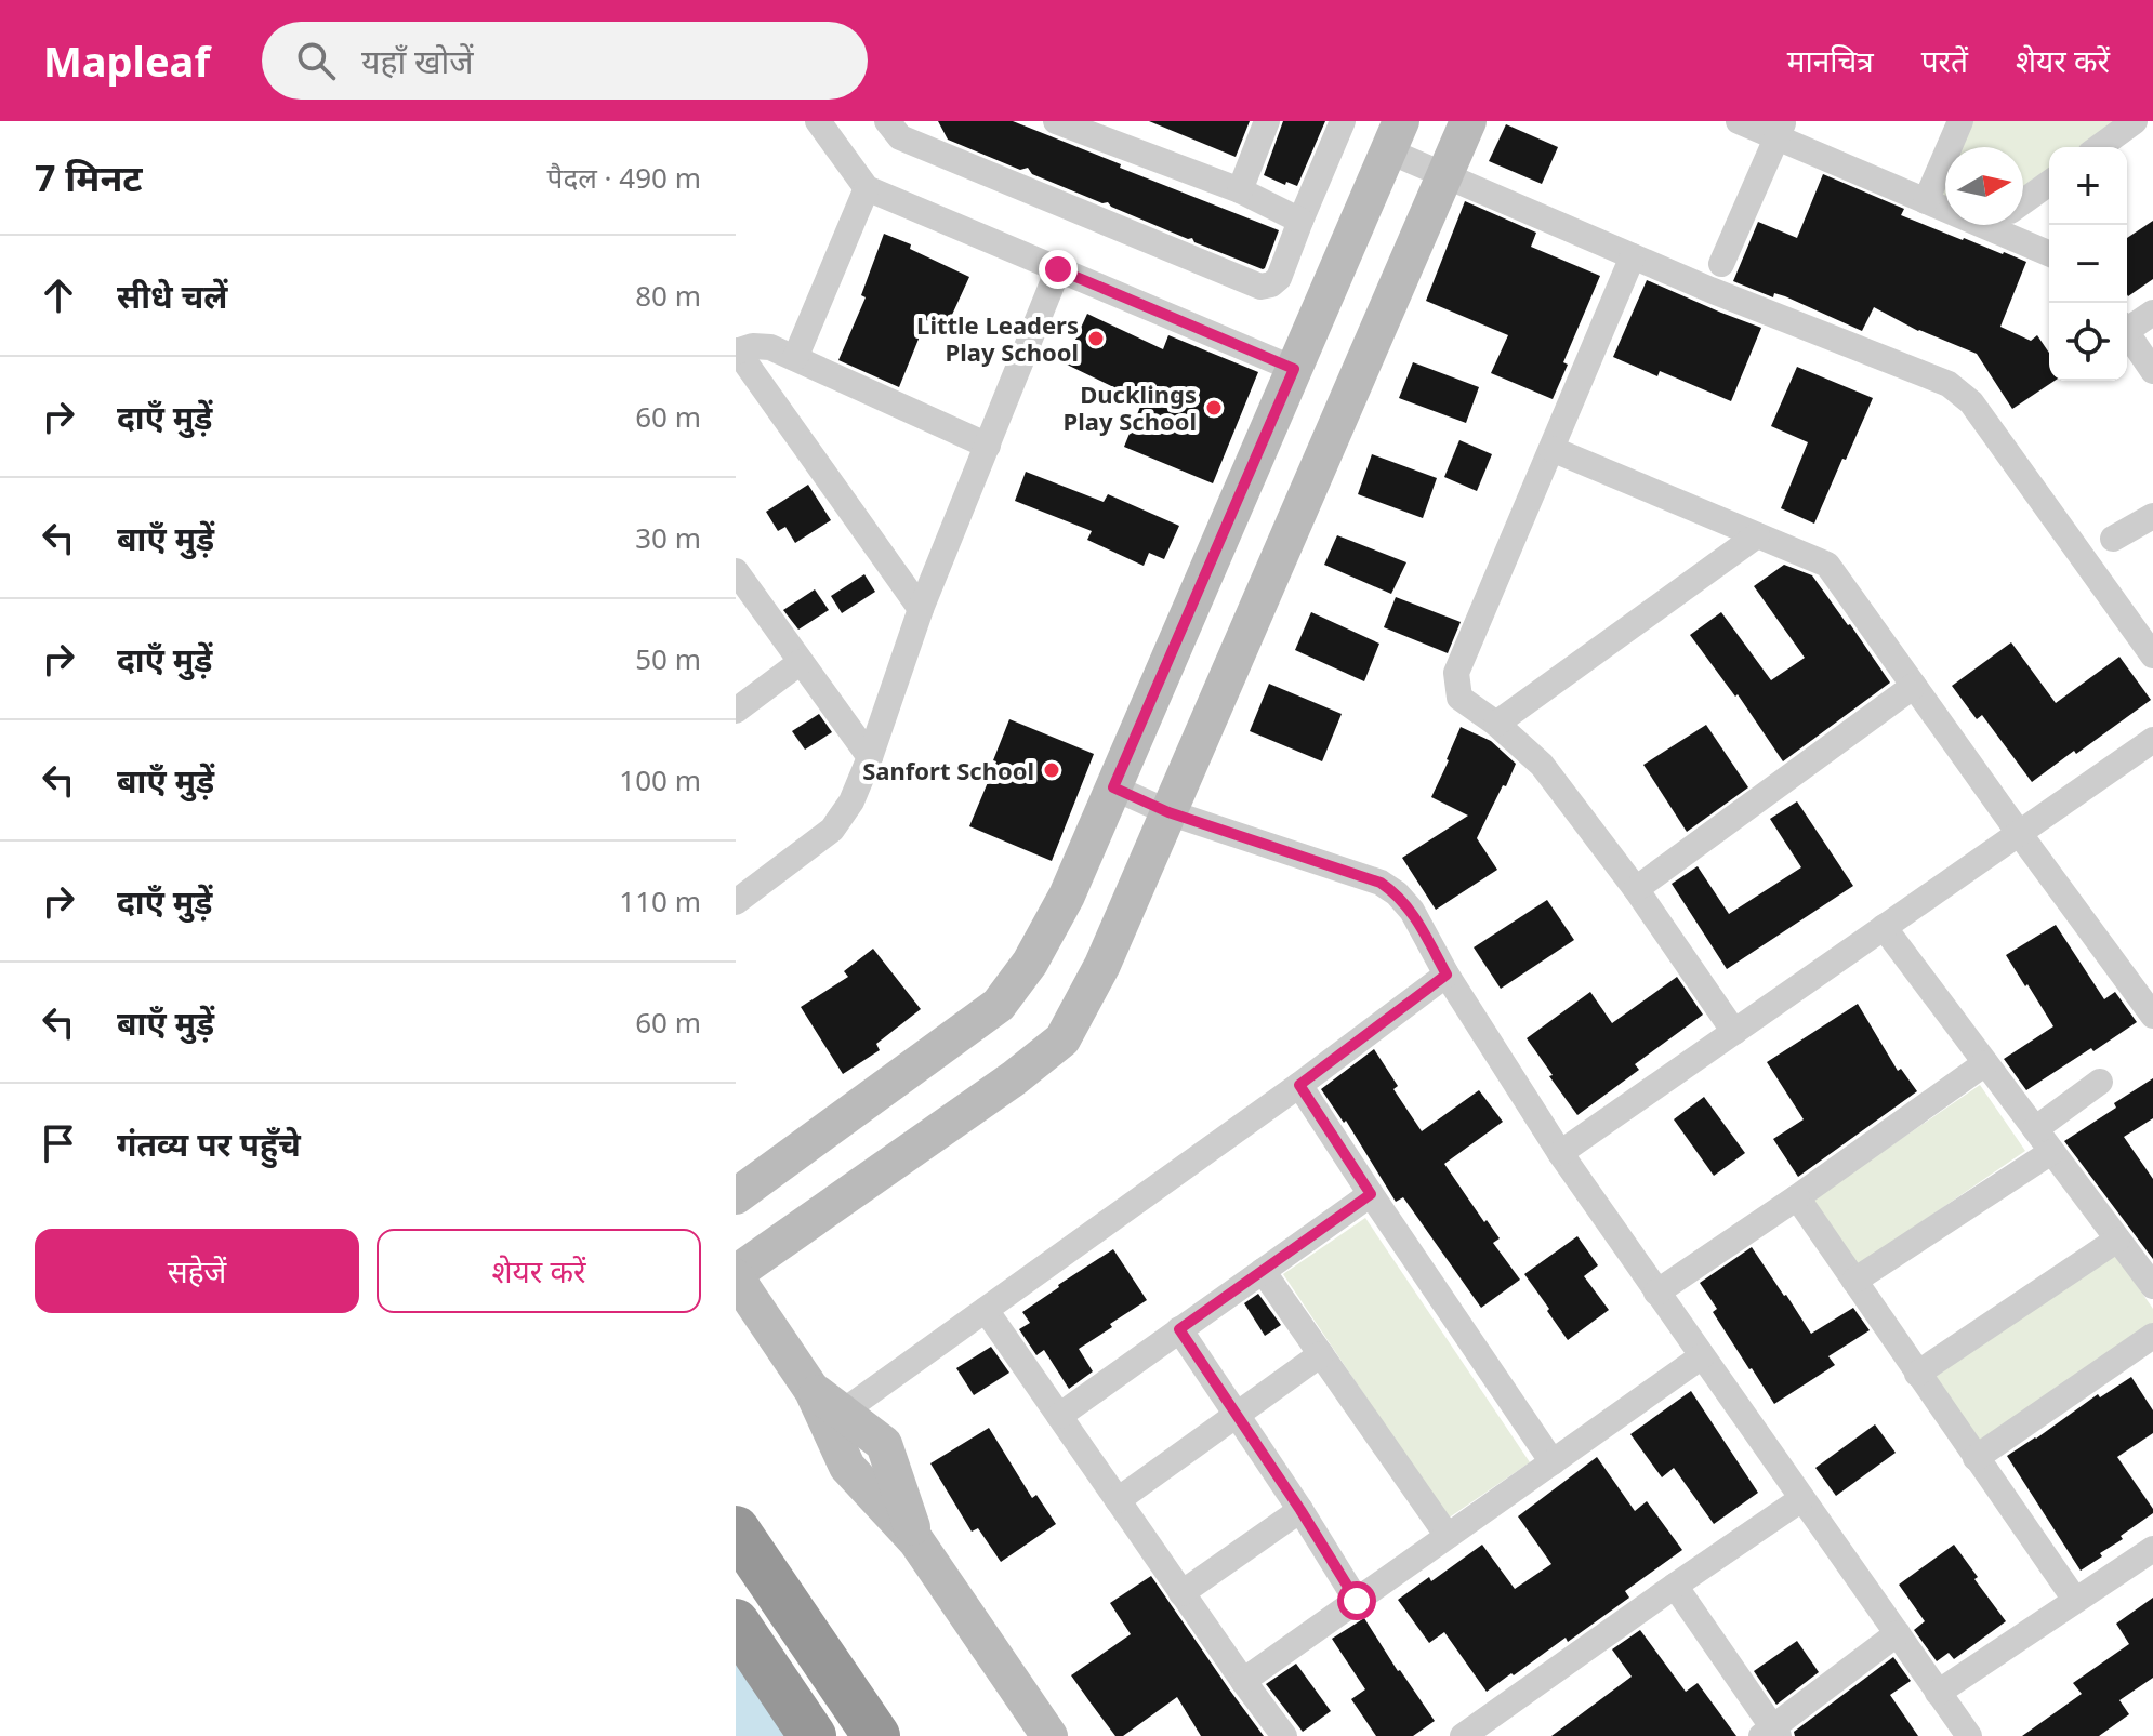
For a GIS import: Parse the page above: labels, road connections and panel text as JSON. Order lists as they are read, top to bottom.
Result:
{
  "places": ["Little Leaders Play School", "Ducklings Play School", "Sanfort School"],
  "north": "right",
  "page": {
    "header": "Mapleaf",
    "search": "यहाँ खोजें",
    "nav": ["मानचित्र", "परतें", "शेयर करें"],
    "heading": ["7 मिनट", "पैदल · 490 m"],
    "map_buttons": ["+", "−"],
    "list": [
      ["सीधे चलें", "80 m"],
      ["दाएँ मुड़ें", "60 m"],
      ["बाएँ मुड़ें", "30 m"],
      ["दाएँ मुड़ें", "50 m"],
      ["बाएँ मुड़ें", "100 m"],
      ["दाएँ मुड़ें", "110 m"],
      ["बाएँ मुड़ें", "60 m"],
      "गंतव्य पर पहुँचे"
    ],
    "buttons": ["सहेजें", "शेयर करें"]
  }
}
